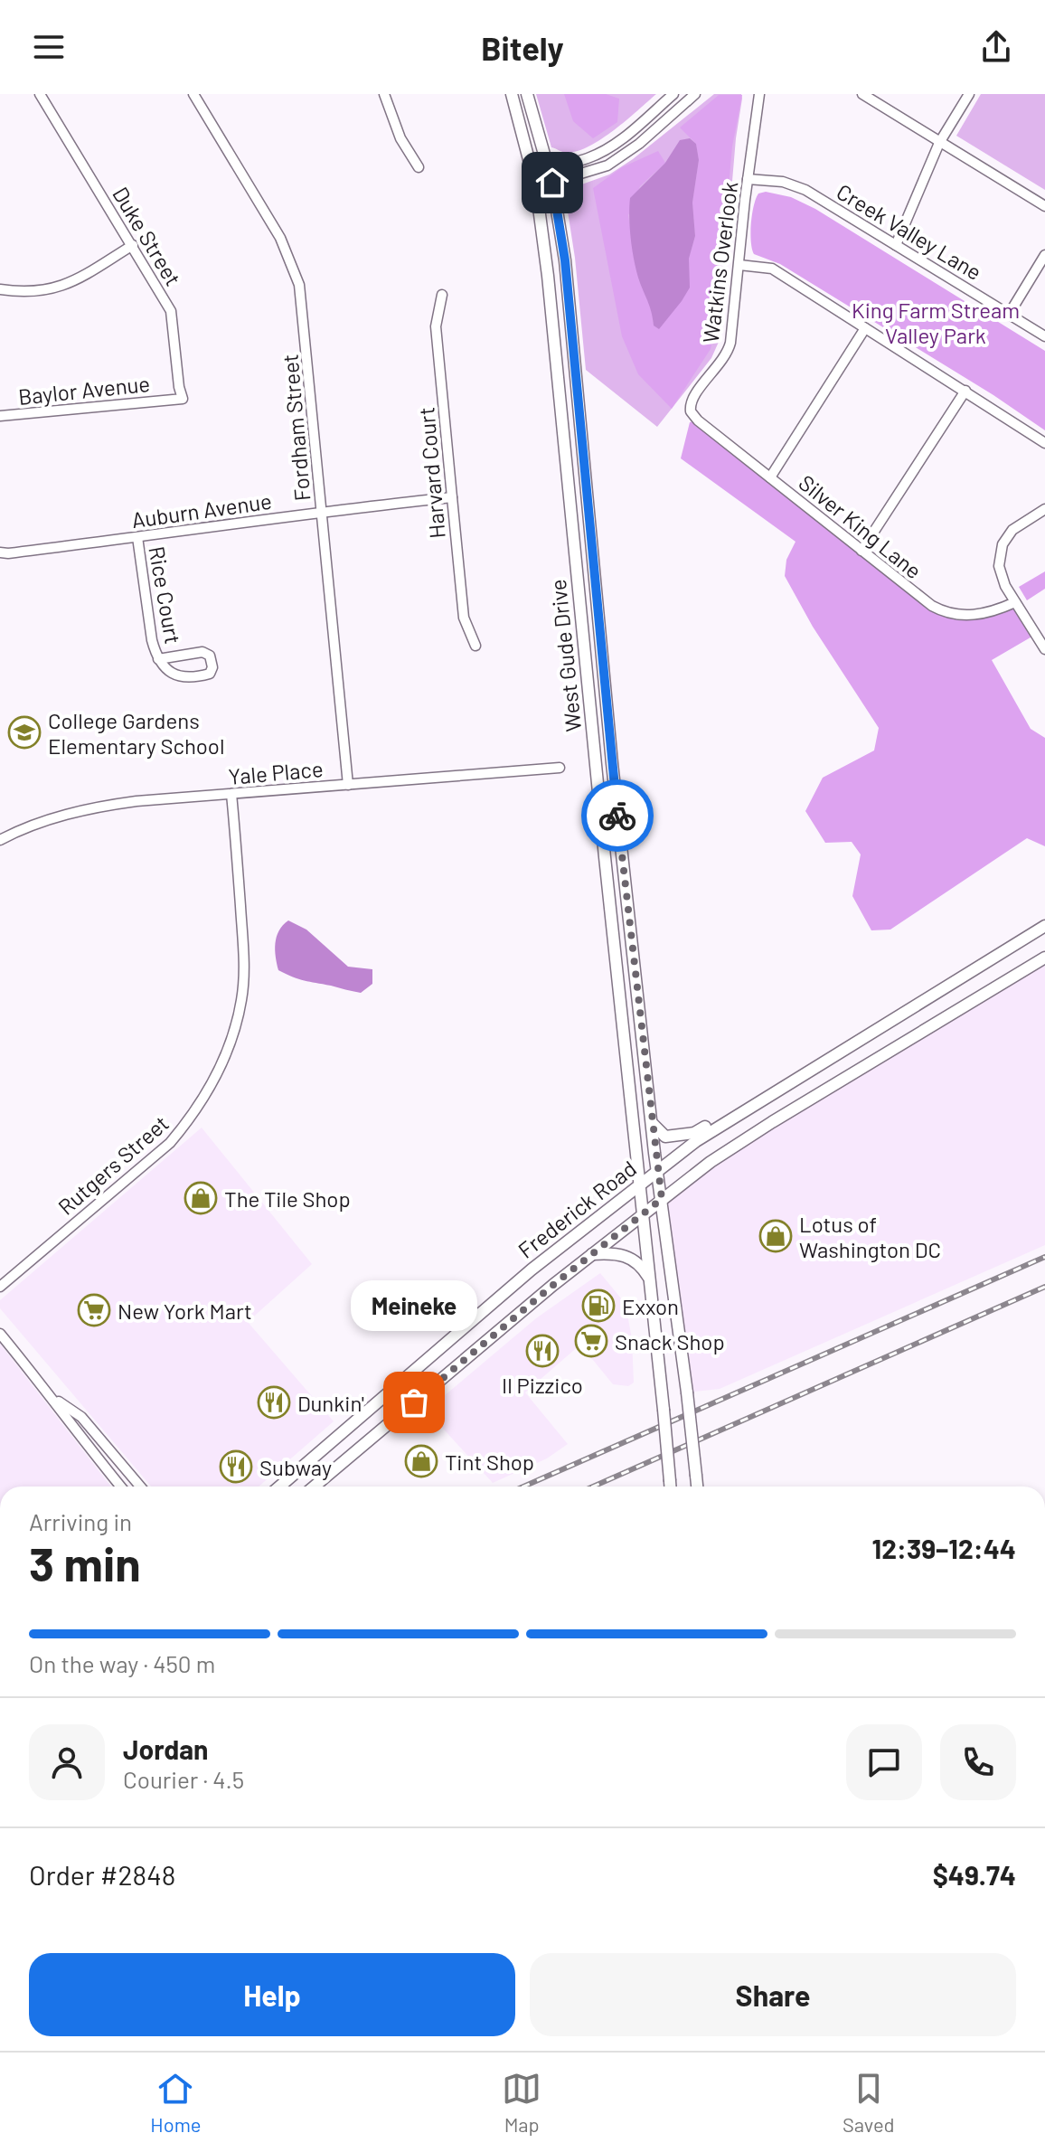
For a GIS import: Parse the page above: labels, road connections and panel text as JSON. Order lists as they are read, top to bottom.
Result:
{
  "streets": {
    "main road": ["West Gude Drive", "Frederick Road"],
    "street": [
      "Creek Valley Lane",
      "Duke Street",
      "Watkins Overlook",
      "Baylor Avenue",
      "Fordham Street",
      "Harvard Court",
      "Auburn Avenue",
      "Silver King Lane",
      "Rice Court",
      "Yale Place",
      "Rutgers Street"
    ]
  },
  "crossings": [
    ["Creek Valley Lane", "Watkins Overlook"],
    ["Duke Street", "Baylor Avenue"],
    ["Watkins Overlook", "Silver King Lane"],
    ["Fordham Street", "Auburn Avenue"],
    ["Fordham Street", "Yale Place"],
    ["Harvard Court", "Auburn Avenue"],
    ["Auburn Avenue", "Rice Court"],
    ["West Gude Drive", "Frederick Road"],
    ["Yale Place", "Rutgers Street"]
  ],
  "parks": ["King Farm Stream Valley Park"],
  "places": {
    "school or university": ["College Gardens Elementary School"],
    "shop": ["The Tile Shop", "Lotus of Washington DC", "Tint Shop"],
    "fuel station": ["Exxon"],
    "supermarket": ["New York Mart", "Snack Shop"],
    "restaurant": ["Il Pizzico", "Dunkin'", "Subway"],
    "other": ["Meineke"]
  },
  "page": {
    "header": "Bitely",
    "bubble": "Meineke",
    "heading": ["3 min", "Arriving in", "12:39–12:44"],
    "panel": [
      "Jordan",
      "Courier · 4.5",
      "Order #2848",
      "$49.74"
    ],
    "bar": "On the way · 450 m",
    "buttons": ["Help", "Share"],
    "tabs": ["Home", "Map", "Saved"]
  }
}
